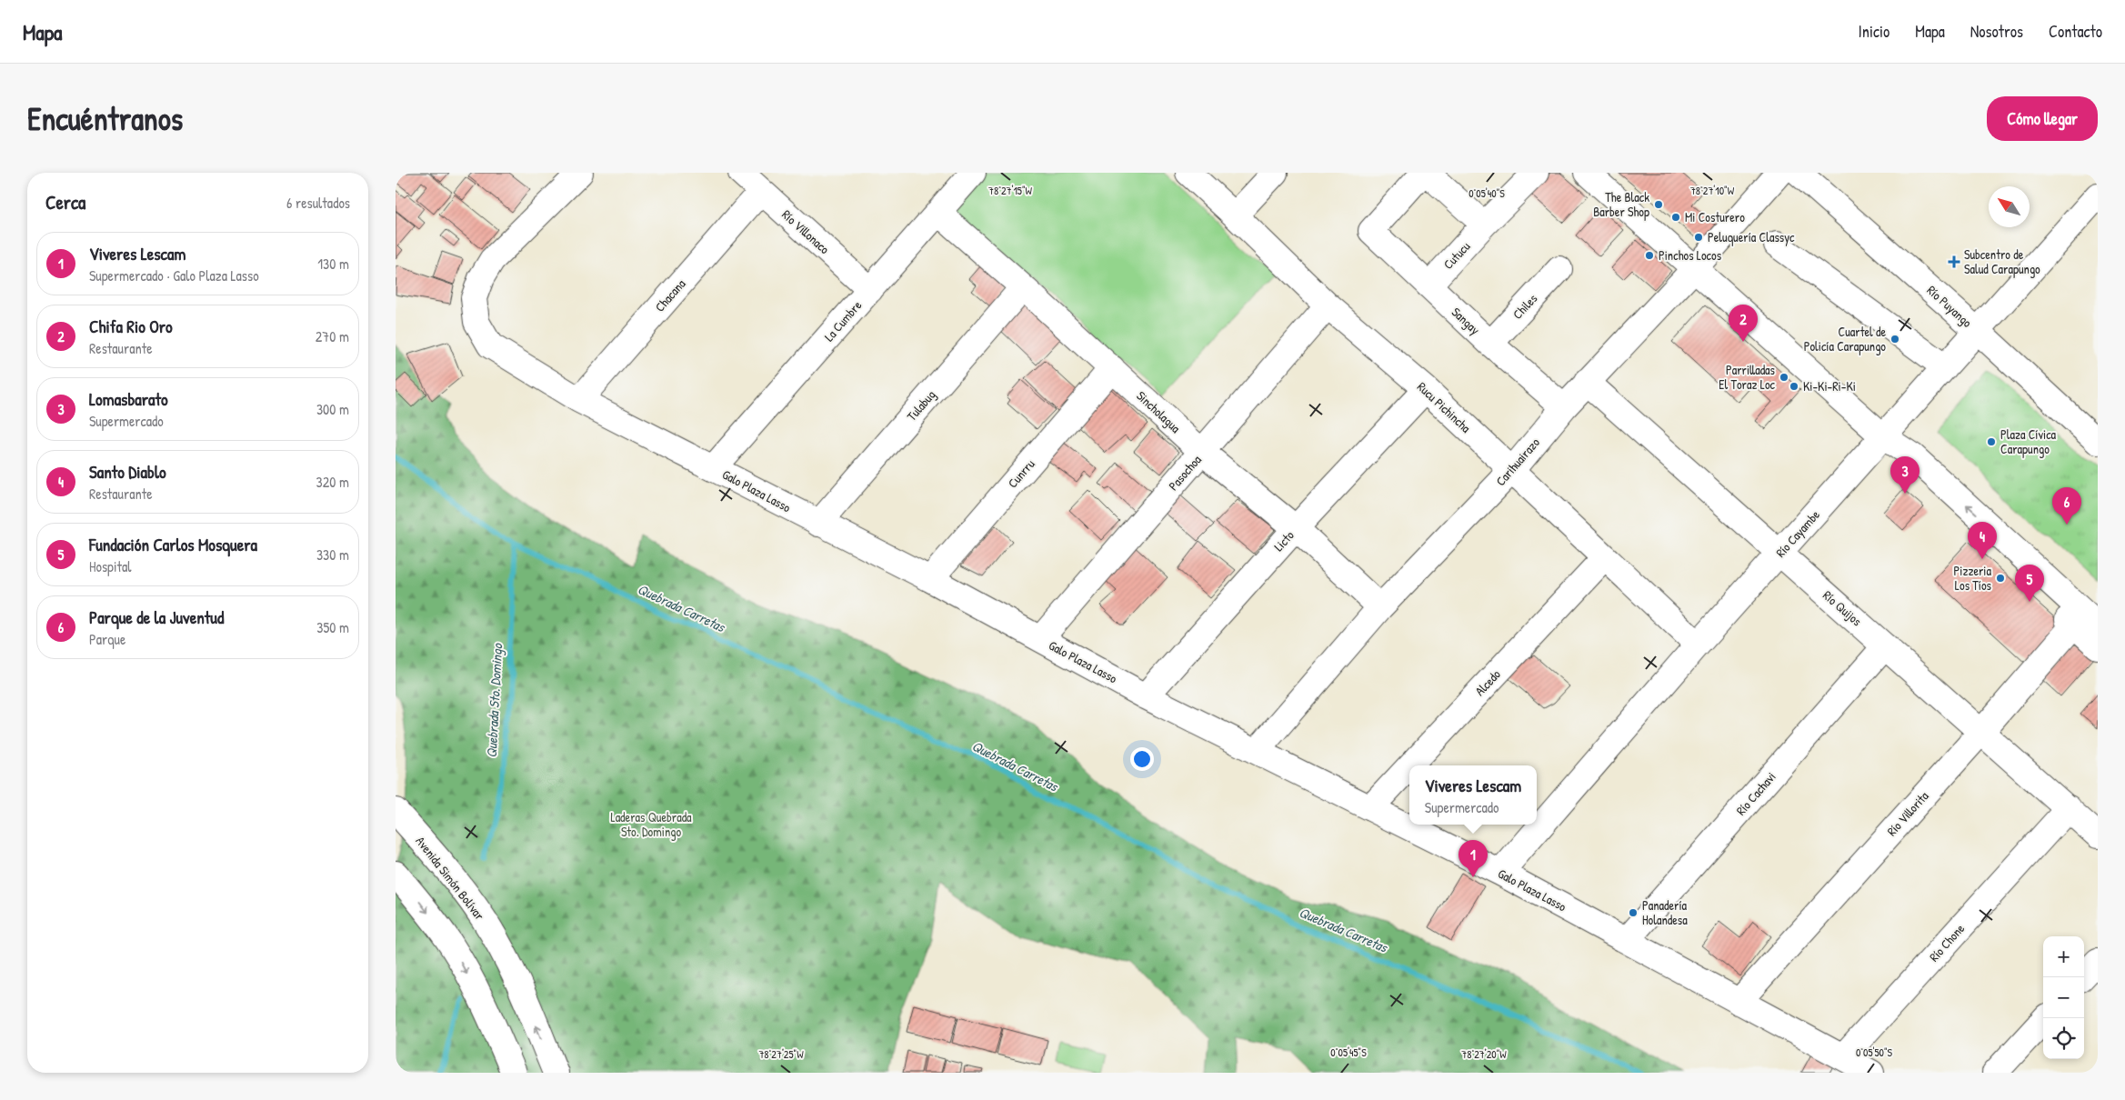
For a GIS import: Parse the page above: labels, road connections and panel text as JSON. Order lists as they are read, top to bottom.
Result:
{
  "streets": {
    "main road": [
      "Río Villonaco",
      "Cutucu",
      "Chacana",
      "Chiles",
      "Río Puyango",
      "La Cumbre",
      "Sangay",
      "Tulabug",
      "Rucu Pichincha",
      "Sincholagua",
      "Carihuairazo",
      "Pasochoa",
      "Cunrru",
      "Galo Plaza Lasso",
      "Río Cayambe",
      "Licto",
      "Río Quijos",
      "Alcedo",
      "Río Cachavi",
      "Río Villorita",
      "Avenida Simón Bolívar",
      "Río Chone"
    ]
  },
  "crossings": [
    ["Río Villonaco", "Chacana"],
    ["Río Villonaco", "La Cumbre"],
    ["Cutucu", "Sangay"],
    ["Chacana", "Galo Plaza Lasso"],
    ["Chiles", "Sangay"],
    ["Río Puyango", "Río Cayambe"],
    ["La Cumbre", "Sincholagua"],
    ["La Cumbre", "Galo Plaza Lasso"],
    ["Sangay", "Carihuairazo"],
    ["Tulabug", "Sincholagua"],
    ["Tulabug", "Galo Plaza Lasso"],
    ["Rucu Pichincha", "Carihuairazo"],
    ["Rucu Pichincha", "Pasochoa"],
    ["Rucu Pichincha", "Río Cayambe"],
    ["Rucu Pichincha", "Licto"],
    ["Rucu Pichincha", "Alcedo"],
    ["Sincholagua", "Carihuairazo"],
    ["Sincholagua", "Pasochoa"],
    ["Sincholagua", "Cunrru"],
    ["Sincholagua", "Licto"],
    ["Carihuairazo", "Galo Plaza Lasso"],
    ["Carihuairazo", "Río Quijos"],
    ["Pasochoa", "Galo Plaza Lasso"],
    ["Cunrru", "Galo Plaza Lasso"],
    ["Galo Plaza Lasso", "Río Cayambe"],
    ["Galo Plaza Lasso", "Licto"],
    ["Galo Plaza Lasso", "Alcedo"],
    ["Galo Plaza Lasso", "Río Cachavi"],
    ["Galo Plaza Lasso", "Río Villorita"],
    ["Galo Plaza Lasso", "Río Chone"],
    ["Río Cayambe", "Río Quijos"],
    ["Río Quijos", "Río Cachavi"],
    ["Río Quijos", "Río Villorita"],
    ["Río Quijos", "Río Chone"]
  ],
  "water": ["Quebrada Carretas", "Quebrada Sto. Domingo"],
  "parks": ["Laderas Quebrada Sto. Domingo"],
  "places": {
    "other": [
      "The Black Barber Shop",
      "Mi Costurero",
      "Peluquería Classyc",
      "Pinchos Locos",
      "Cuartel de Policía Carapungo",
      "Parrilladas El Toraz Loc",
      "Ki-Ki-Ri-Ki",
      "Plaza Cívica Carapungo",
      "Pizzeria Los Tíos",
      "Panadería Holandesa"
    ],
    "health": ["Subcentro de Salud Carapungo"]
  },
  "north": "top left",
  "page": {
    "header": "Mapa",
    "nav": [
      "Inicio",
      "Mapa",
      "Nosotros",
      "Contacto"
    ],
    "buttons": "Cómo llegar",
    "title": "Encuéntranos",
    "heading": ["Cerca", "6 resultados"],
    "list": [
      {
        "mark": "1",
        "name": "Viveres Lescam",
        "note": "Supermercado · Galo Plaza Lasso",
        "value": "130 m"
      },
      {
        "mark": "2",
        "name": "Chifa Rio Oro",
        "note": "Restaurante",
        "value": "270 m"
      },
      {
        "mark": "3",
        "name": "Lomasbarato",
        "note": "Supermercado",
        "value": "300 m"
      },
      {
        "mark": "4",
        "name": "Santo Diablo",
        "note": "Restaurante",
        "value": "320 m"
      },
      {
        "mark": "5",
        "name": "Fundación Carlos Mosquera",
        "note": "Hospital",
        "value": "330 m"
      },
      {
        "mark": "6",
        "name": "Parque de la Juventud",
        "note": "Parque",
        "value": "350 m"
      }
    ],
    "pins": [
      "2",
      "3",
      "6",
      "4",
      "5",
      "1"
    ],
    "popup": ["Viveres Lescam", "Supermercado"],
    "map_buttons": ["+", "−"]
  },
  "coordinates": [
    "78°27'15\"W",
    "78°27'10\"W",
    "0°05'40\"S",
    "0°05'45\"S",
    "0°05'50\"S",
    "78°27'25\"W",
    "78°27'20\"W"
  ]
}
